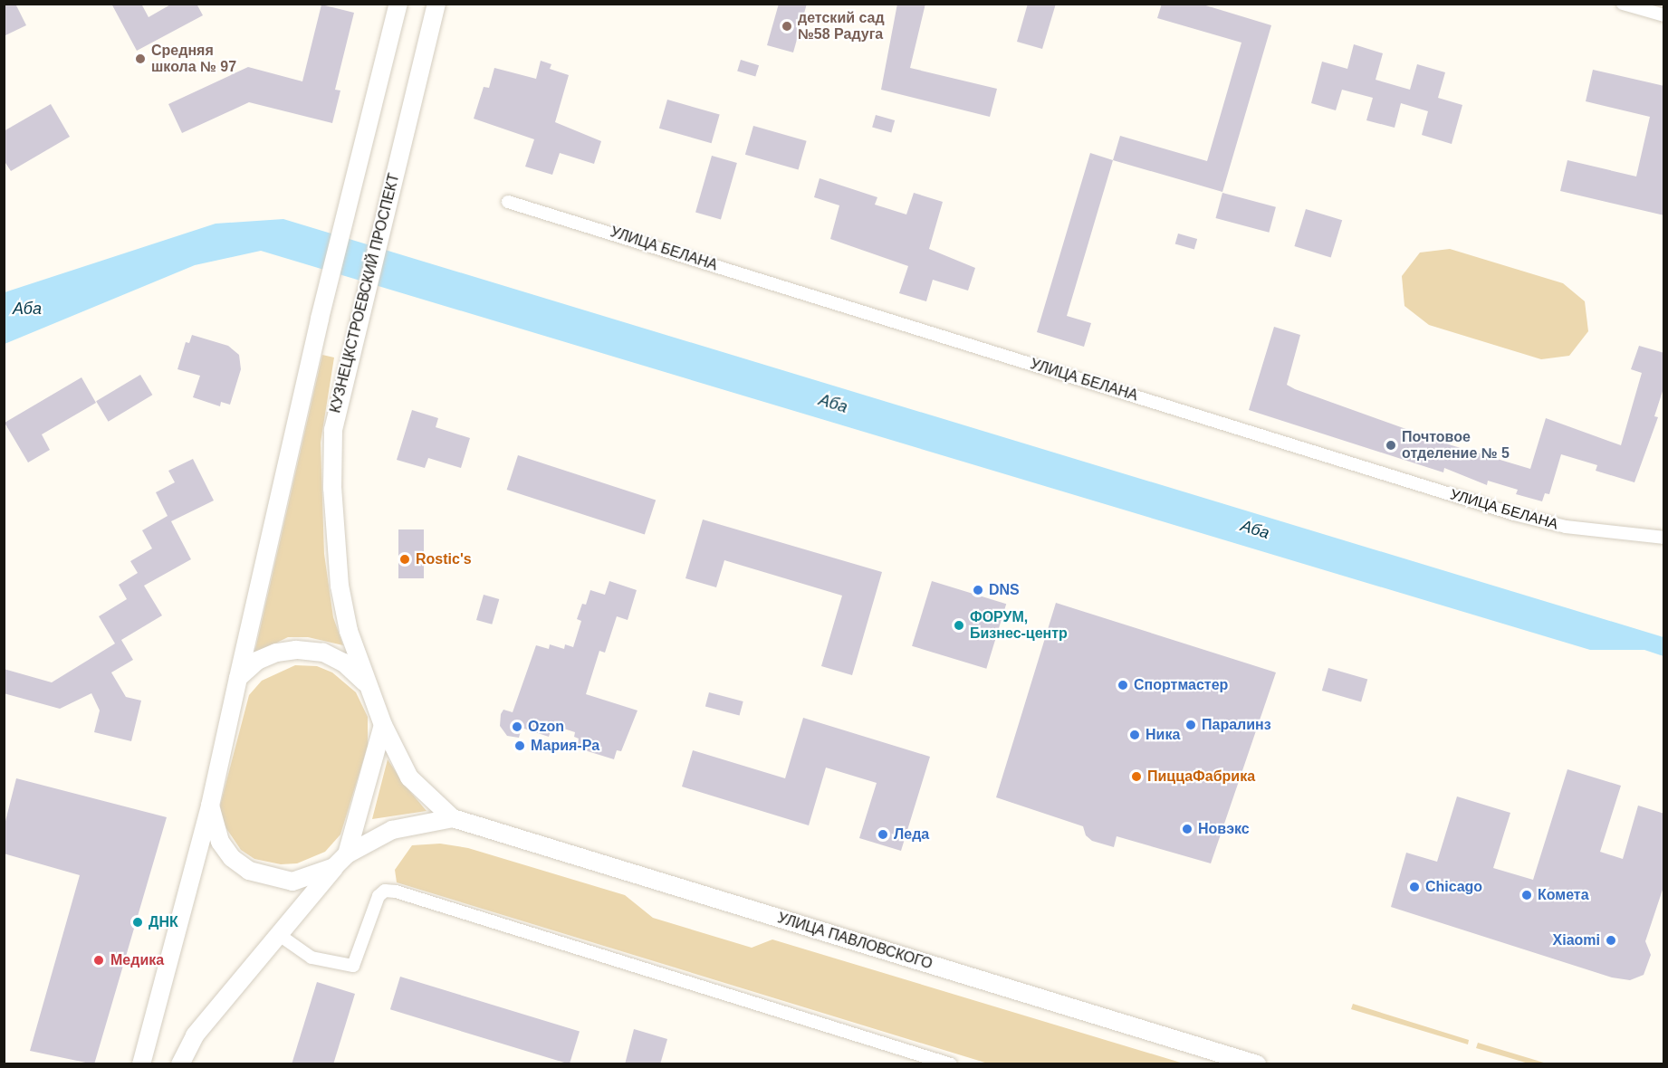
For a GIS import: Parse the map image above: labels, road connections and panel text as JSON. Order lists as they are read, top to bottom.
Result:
{
  "streets": {
    "main road": ["КУЗНЕЦКСТРОЕВСКИЙ ПРОСПЕКТ", "УЛИЦА ПАВЛОВСКОГО"],
    "street": ["УЛИЦА БЕЛАНА"]
  },
  "crossings": [
    ["КУЗНЕЦКСТРОЕВСКИЙ ПРОСПЕКТ", "УЛИЦА ПАВЛОВСКОГО"]
  ],
  "water": ["Аба"],
  "places": [
    "детский сад №58 Радуга",
    "Средняя школа № 97",
    "Почтовое отделение № 5",
    "Rostic's",
    "DNS",
    "ФОРУМ, Бизнес-центр",
    "Спортмастер",
    "Паралинз",
    "Ozon",
    "Ника",
    "Мария-Ра",
    "ПиццаФабрика",
    "Новэкс",
    "Леда",
    "Chicago",
    "Комета",
    "ДНК",
    "Xiaomi",
    "Медика"
  ]
}
